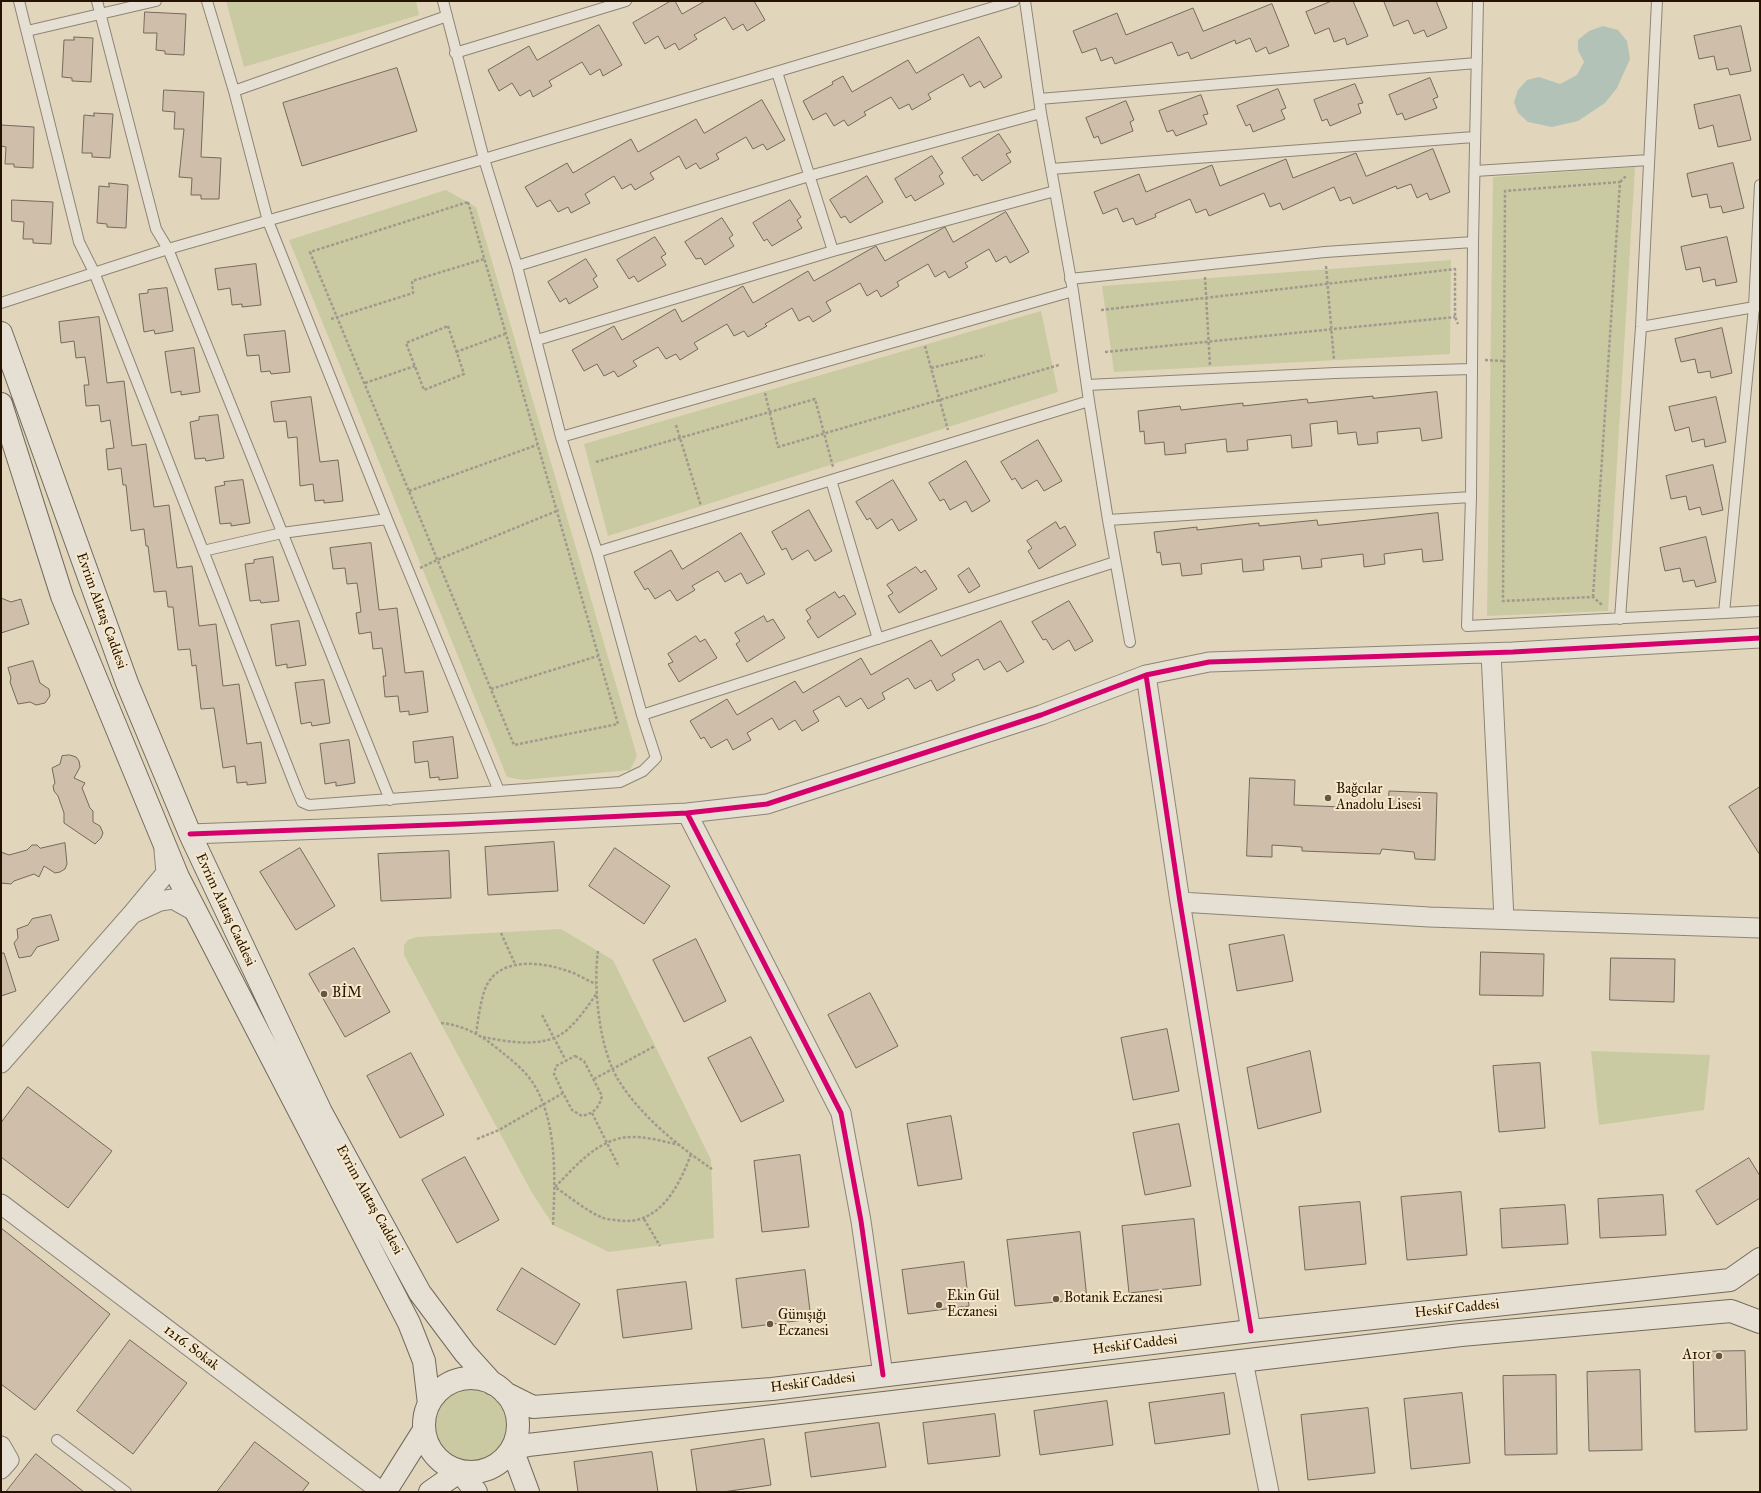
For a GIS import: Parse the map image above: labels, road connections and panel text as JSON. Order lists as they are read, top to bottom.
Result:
{
  "streets": {
    "main road": ["Evrim Alataş Caddesi", "Heskif Caddesi"],
    "street": ["1216. Sokak"]
  },
  "crossings": [
    ["Evrim Alataş Caddesi", "Heskif Caddesi"]
  ],
  "places": [
    "Bağcılar Anadolu Lisesi",
    "BİM",
    "Botanik Eczanesi",
    "Ekin Gül Eczanesi",
    "Günışığı Eczanesi",
    "A101"
  ]
}
